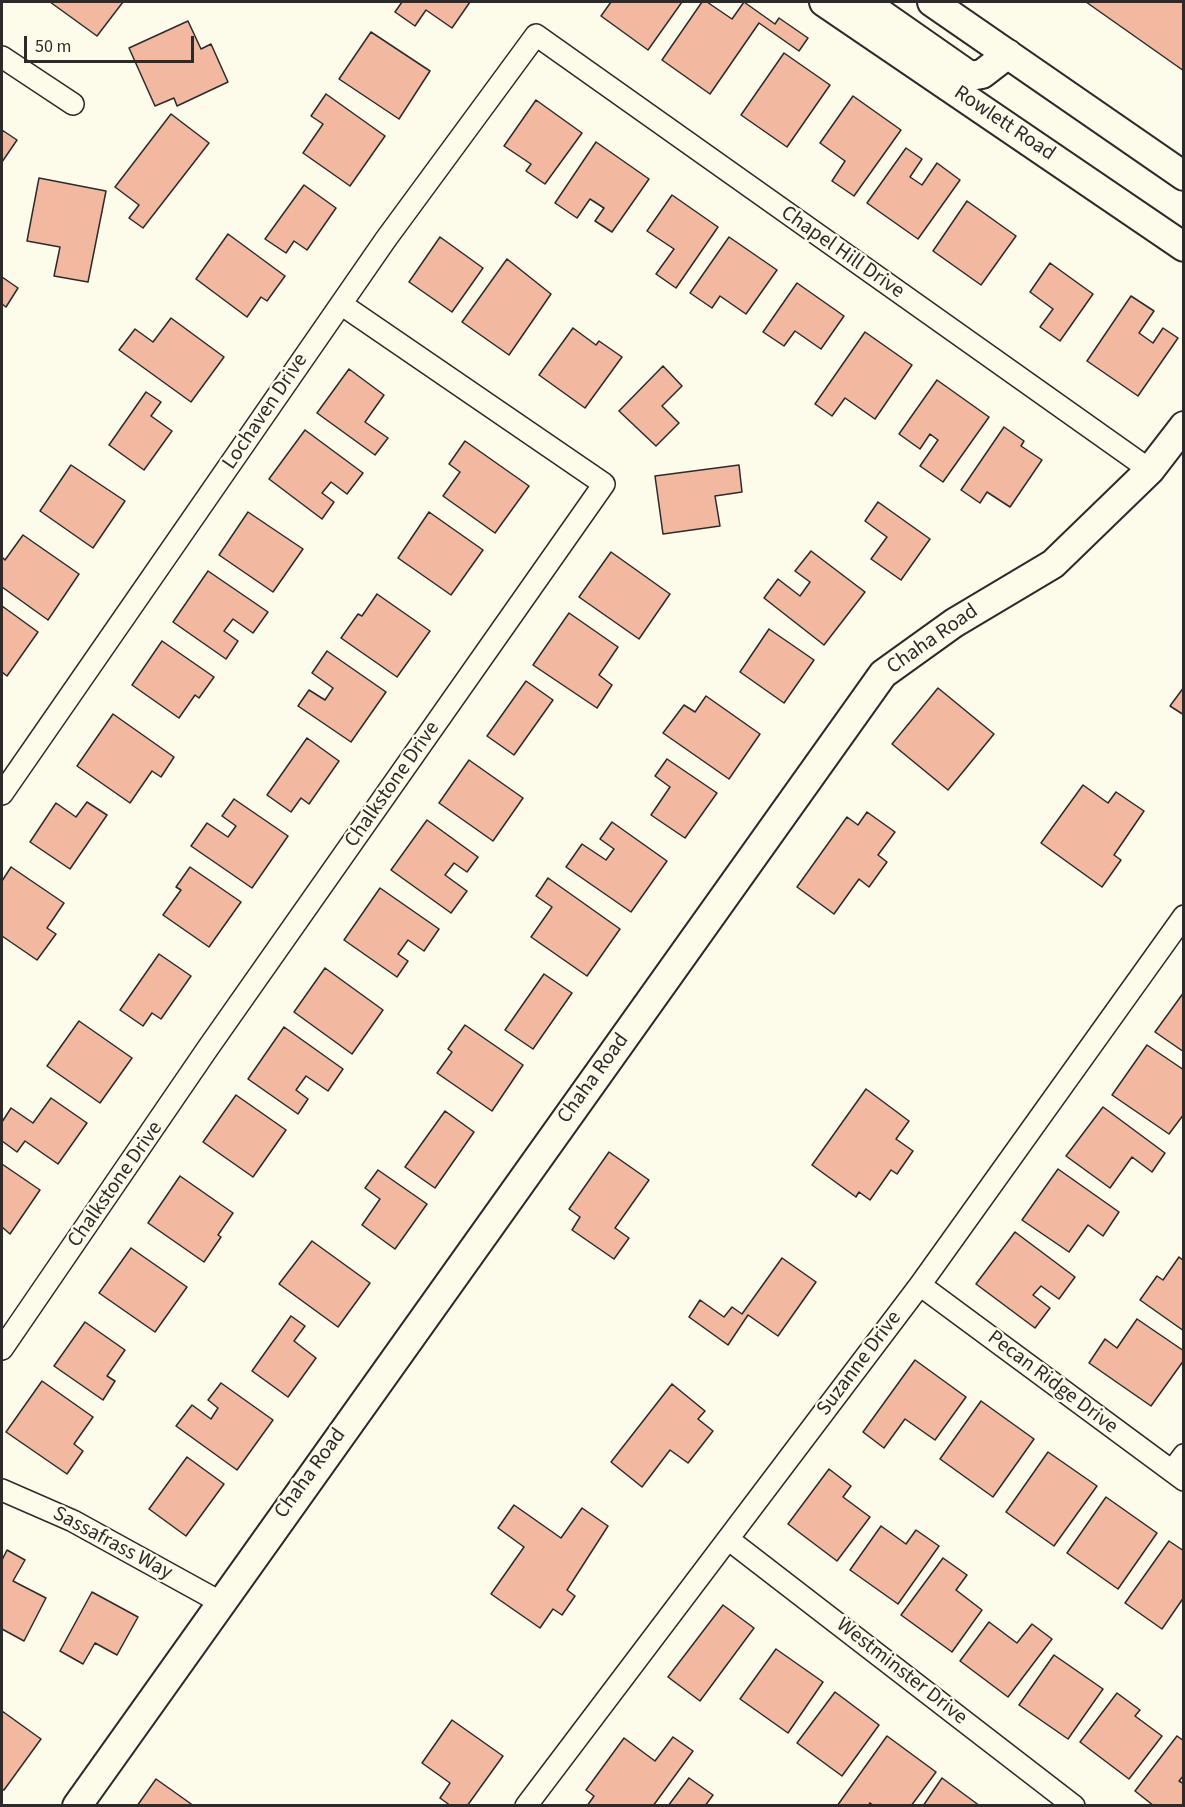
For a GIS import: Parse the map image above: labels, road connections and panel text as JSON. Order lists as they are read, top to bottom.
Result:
{
  "streets": {
    "street": [
      "Rowlett Road",
      "Chapel Hill Drive",
      "Lochaven Drive",
      "Chaha Road",
      "Chalkstone Drive",
      "Suzanne Drive",
      "Pecan Ridge Drive",
      "Sassafrass Way",
      "Westminster Drive"
    ]
  },
  "crossings": [
    ["Chapel Hill Drive", "Lochaven Drive"],
    ["Chapel Hill Drive", "Chaha Road"],
    ["Lochaven Drive", "Chalkstone Drive"],
    ["Chaha Road", "Sassafrass Way"],
    ["Suzanne Drive", "Pecan Ridge Drive"],
    ["Suzanne Drive", "Westminster Drive"]
  ],
  "scale_bar": "50 m"
}
